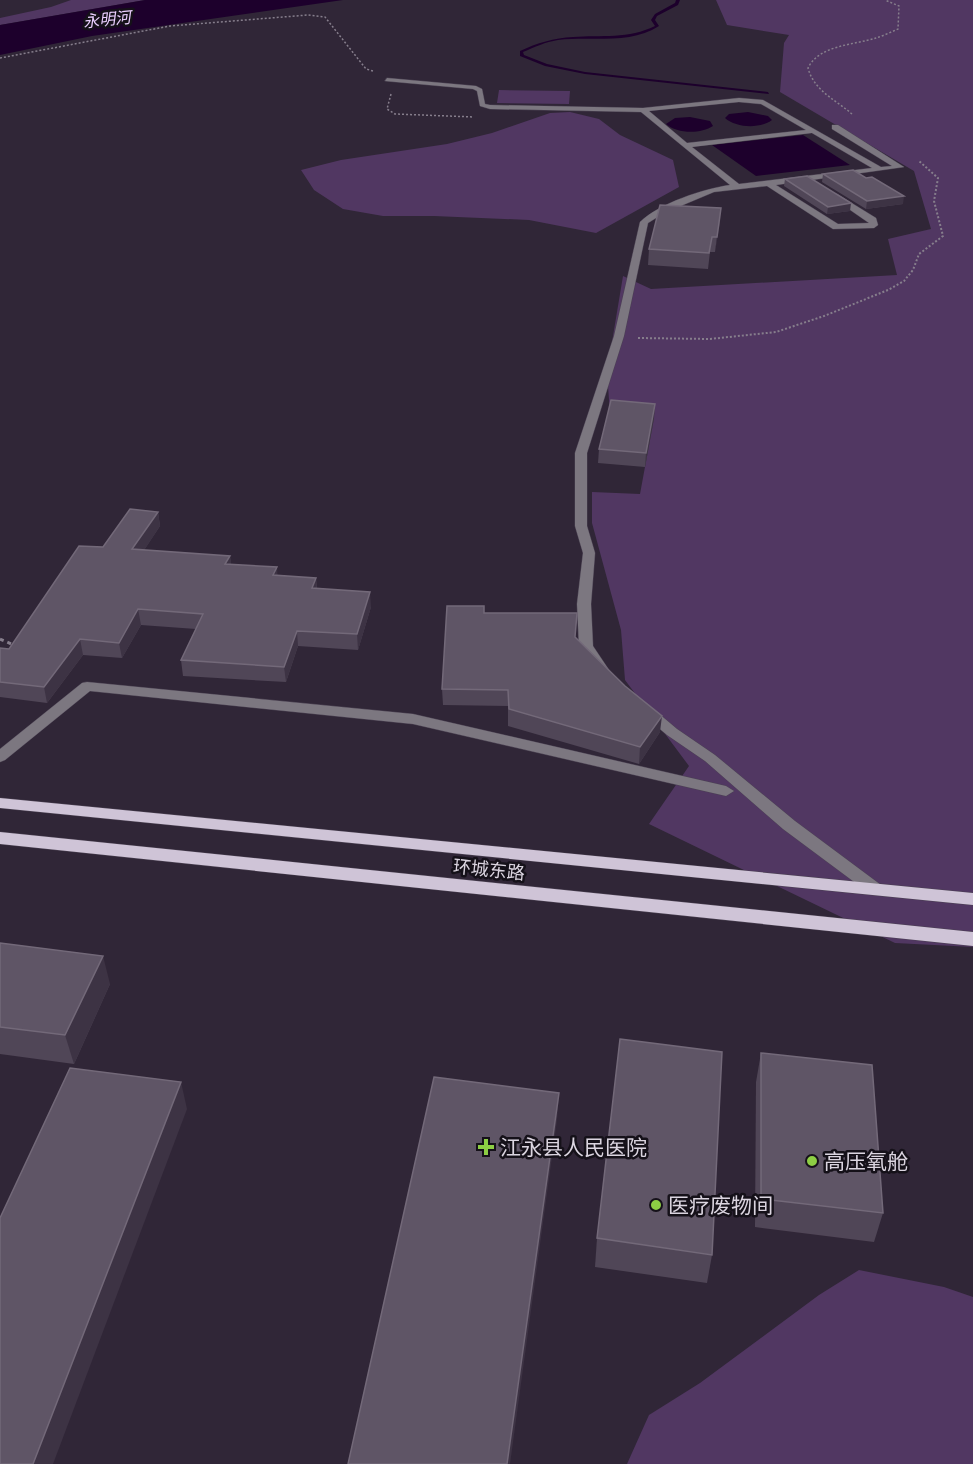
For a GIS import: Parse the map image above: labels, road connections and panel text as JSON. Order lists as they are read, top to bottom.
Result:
{
  "streets": {
    "main road": ["环城东路"]
  },
  "water": ["永明河"],
  "places": {
    "health": ["江永县人民医院"],
    "other": ["高压氧舱", "医疗废物间"]
  }
}
